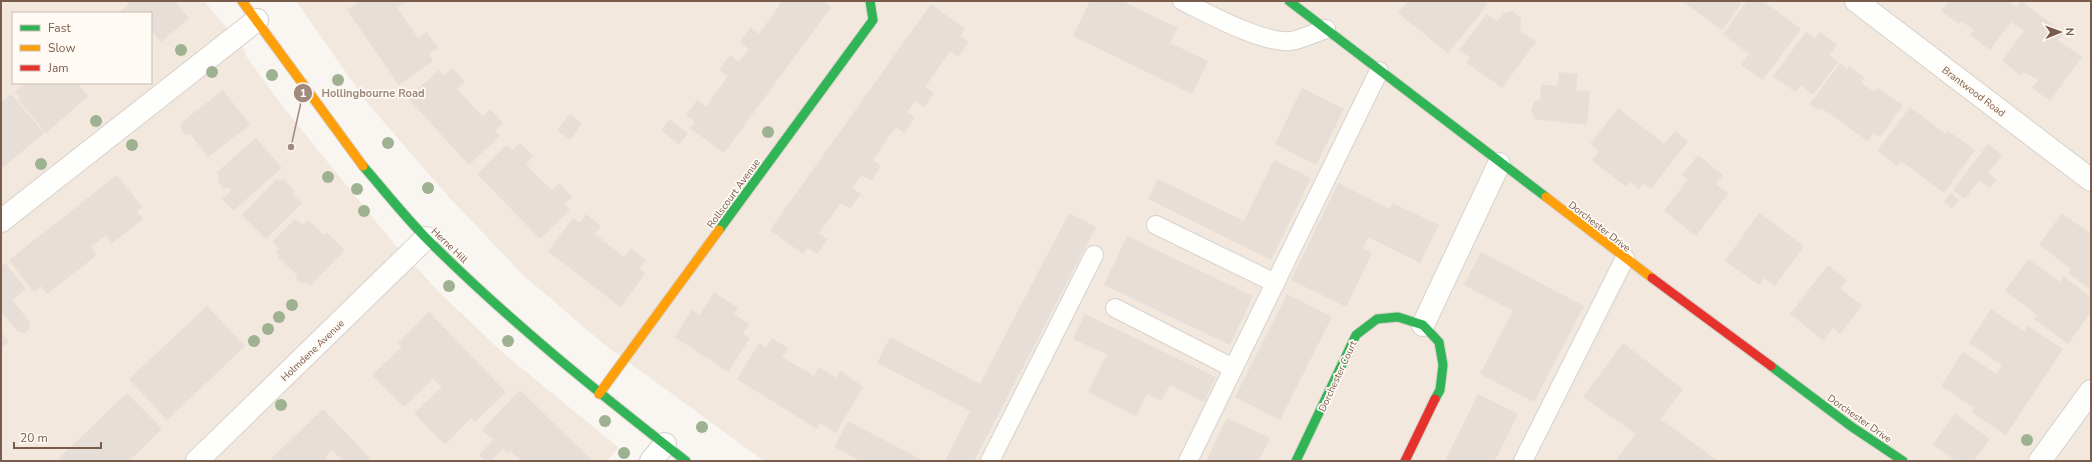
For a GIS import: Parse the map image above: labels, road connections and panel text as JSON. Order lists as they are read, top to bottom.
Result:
{
  "streets": {
    "street": [
      "Brantwood Road",
      "Rollscourt Avenue",
      "Dorchester Drive",
      "Herne Hill",
      "Holmdene Avenue",
      "Dorchester Court"
    ]
  },
  "crossings": [
    ["Rollscourt Avenue", "Herne Hill"],
    ["Herne Hill", "Holmdene Avenue"]
  ],
  "places": ["Hollingbourne Road"],
  "legend": ["Fast", "Slow", "Jam"],
  "scale_bar": "20 m",
  "north": "right"
}
